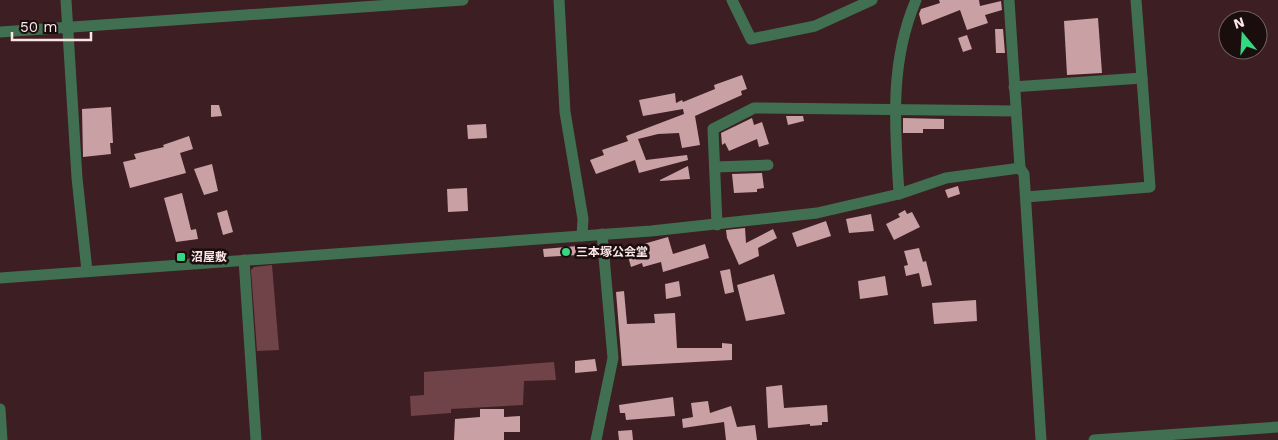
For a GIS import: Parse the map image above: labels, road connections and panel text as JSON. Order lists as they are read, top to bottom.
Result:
{
  "places": {
    "other": ["三本塚公会堂"],
    "transit": ["沼屋敷"]
  },
  "scale_bar": "50 m",
  "north": "top"
}
